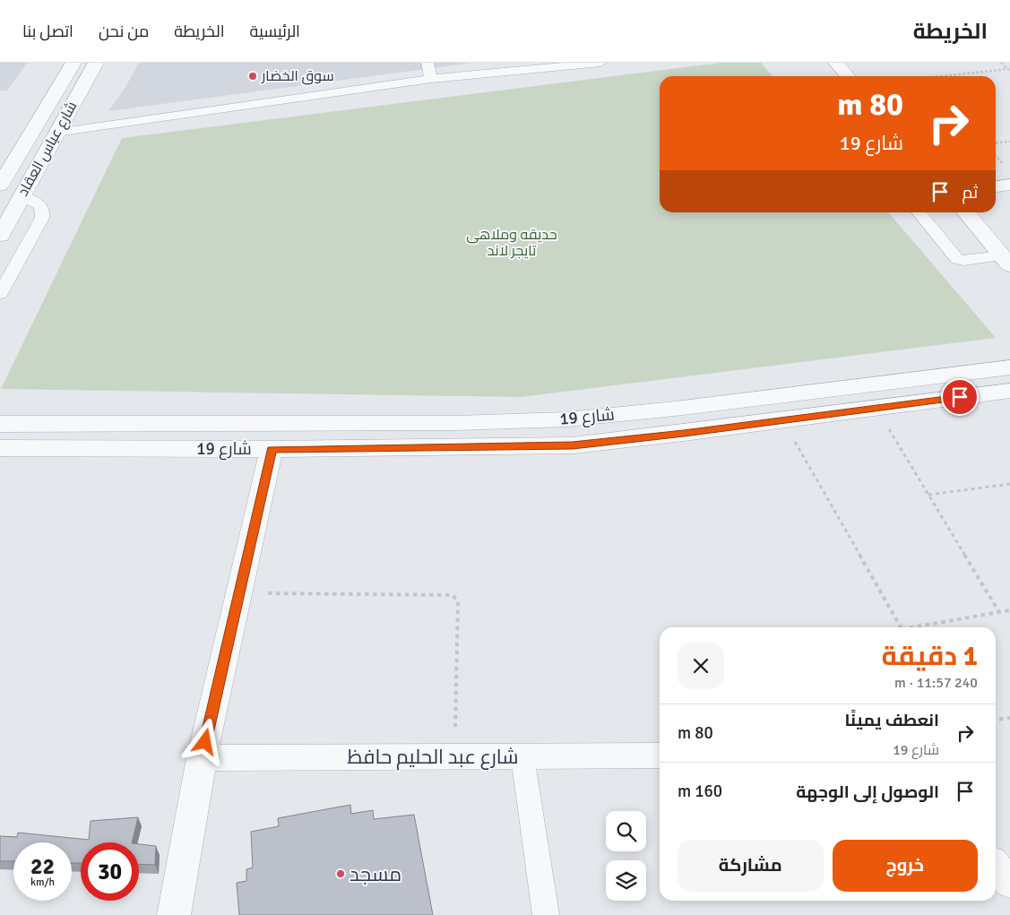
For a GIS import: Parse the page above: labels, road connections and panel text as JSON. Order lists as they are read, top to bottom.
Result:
{
  "streets": {
    "street": ["شارع عباس العقاد", "شارع 19", "شارع عبد الحليم حافظ"]
  },
  "parks": ["حديقه وملاهى تايجر لاند"],
  "places": ["سوق الخضار", "مسجد"],
  "page": {
    "header": "الخريطة",
    "nav": [
      "الرئيسية",
      "الخريطة",
      "من نحن",
      "اتصل بنا"
    ],
    "turn": ["80 m", "شارع 19"],
    "then": "ثم",
    "heading": ["1 دقيقة", "240 m · 11:57"],
    "list": [
      {
        "name": "انعطف يمينًا",
        "note": "شارع 19",
        "value": "80 m"
      },
      {
        "name": "الوصول إلى الوجهة",
        "value": "160 m"
      }
    ],
    "buttons": ["خروج", "مشاركة"],
    "speed": "22 km/h",
    "limit": "30"
  }
}
